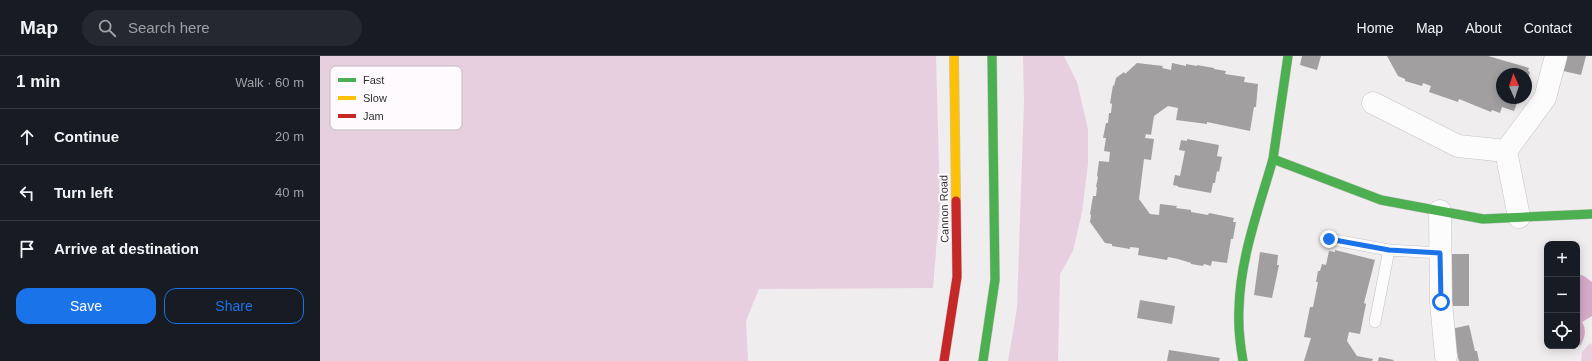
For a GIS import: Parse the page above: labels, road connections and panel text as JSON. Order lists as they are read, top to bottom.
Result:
{
  "streets": {
    "street": ["Cannon Road"]
  },
  "legend": ["Fast", "Slow", "Jam"],
  "north": "top",
  "page": {
    "header": "Map",
    "search": "Search here",
    "nav": [
      "Home",
      "Map",
      "About",
      "Contact"
    ],
    "heading": ["1 min", "Walk · 60 m"],
    "list": [
      ["Continue", "20 m"],
      ["Turn left", "40 m"],
      "Arrive at destination"
    ],
    "map_buttons": ["+", "−"],
    "buttons": ["Save", "Share"]
  }
}
